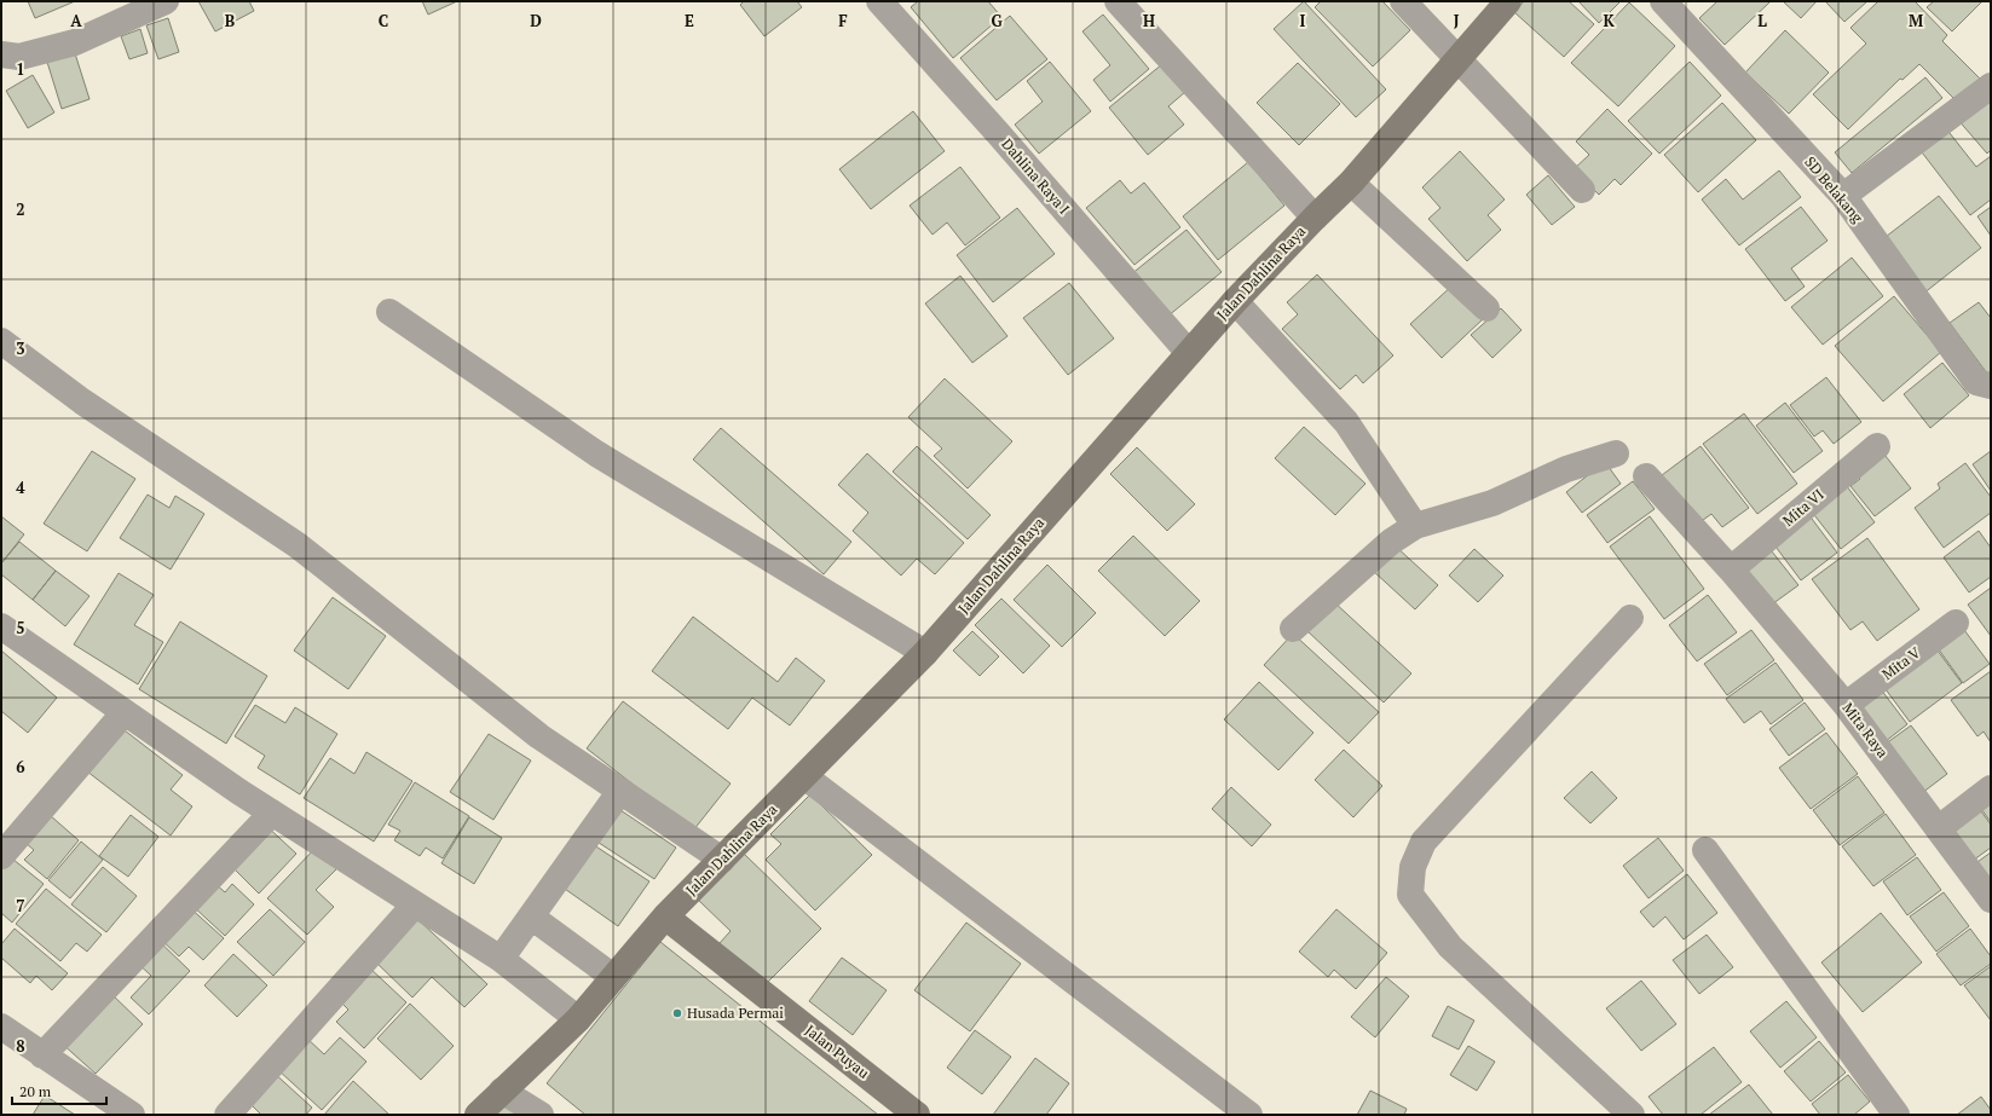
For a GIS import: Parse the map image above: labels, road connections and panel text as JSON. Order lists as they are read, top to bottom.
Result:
{
  "streets": {
    "street": [
      "Dahlina Raya I",
      "SD Belakang",
      "Jalan Dahlina Raya",
      "Mita VI",
      "Mita V",
      "Mita Raya",
      "Jalan Puyau"
    ]
  },
  "crossings": [
    ["Dahlina Raya I", "Jalan Dahlina Raya"],
    ["Jalan Dahlina Raya", "Jalan Puyau"],
    ["Mita VI", "Mita Raya"],
    ["Mita V", "Mita Raya"]
  ],
  "places": ["Husada Permai"],
  "scale_bar": "20 m",
  "grid": {
    "columns": [
      "A",
      "B",
      "C",
      "D",
      "E",
      "F",
      "G",
      "H",
      "I",
      "J",
      "K",
      "L",
      "M"
    ],
    "rows": [
      "1",
      "2",
      "3",
      "4",
      "5",
      "6",
      "7",
      "8"
    ]
  }
}
